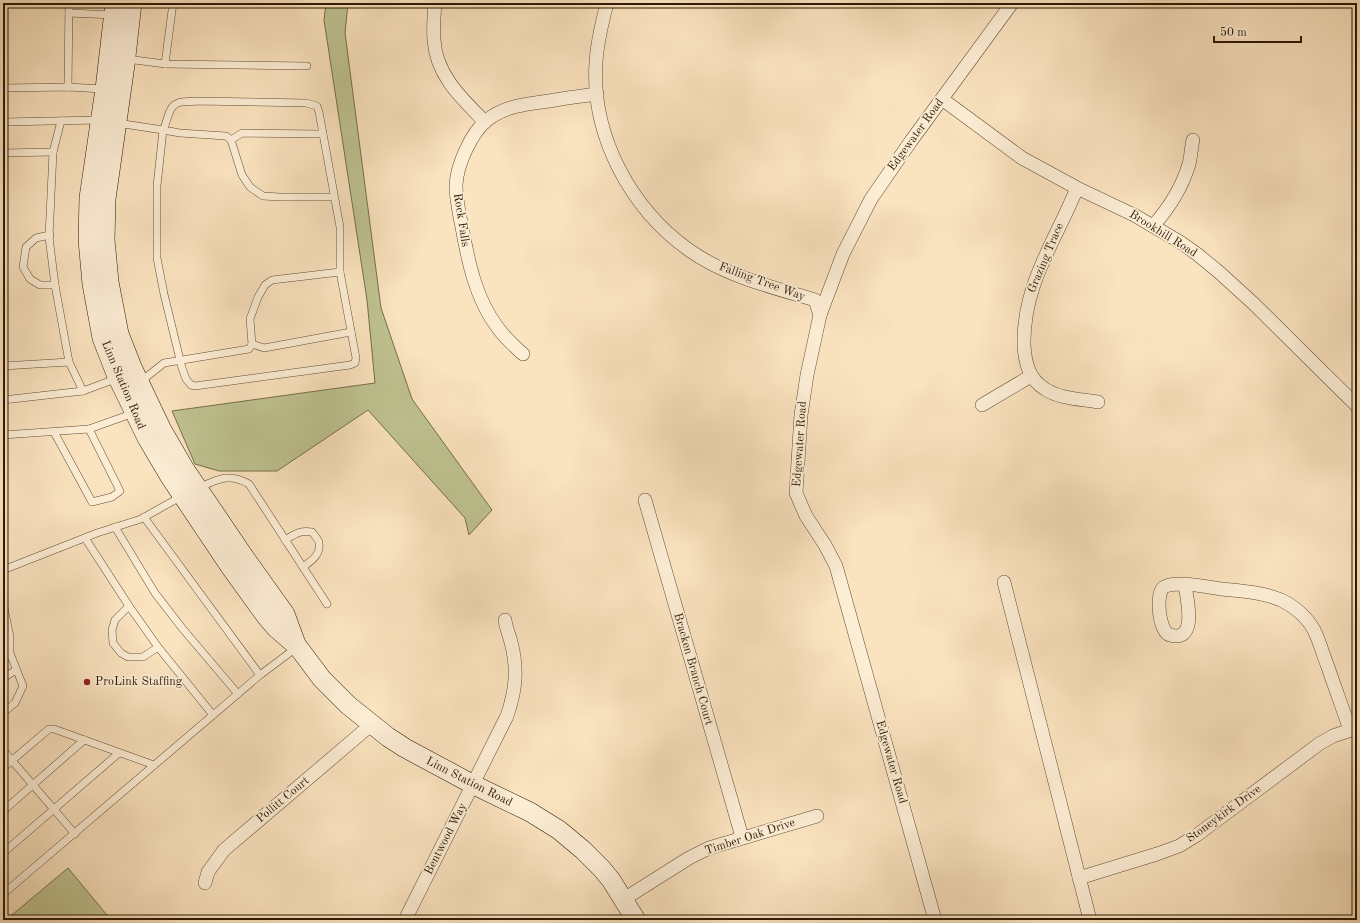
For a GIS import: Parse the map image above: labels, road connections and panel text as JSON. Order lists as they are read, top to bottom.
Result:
{
  "streets": {
    "street": [
      "Edgewater Road",
      "Rock Falls",
      "Brookhill Road",
      "Grazing Trace",
      "Falling Tree Way",
      "Linn Station Road",
      "Bracken Branch Court",
      "Pollitt Court",
      "Stoneykirk Drive",
      "Timber Oak Drive",
      "Bentwood Way"
    ]
  },
  "crossings": [
    ["Edgewater Road", "Brookhill Road"],
    ["Edgewater Road", "Falling Tree Way"],
    ["Rock Falls", "Falling Tree Way"],
    ["Brookhill Road", "Grazing Trace"],
    ["Linn Station Road", "Pollitt Court"],
    ["Linn Station Road", "Timber Oak Drive"],
    ["Linn Station Road", "Bentwood Way"],
    ["Bracken Branch Court", "Timber Oak Drive"]
  ],
  "places": ["ProLink Staffing"],
  "scale_bar": "50 m"
}
